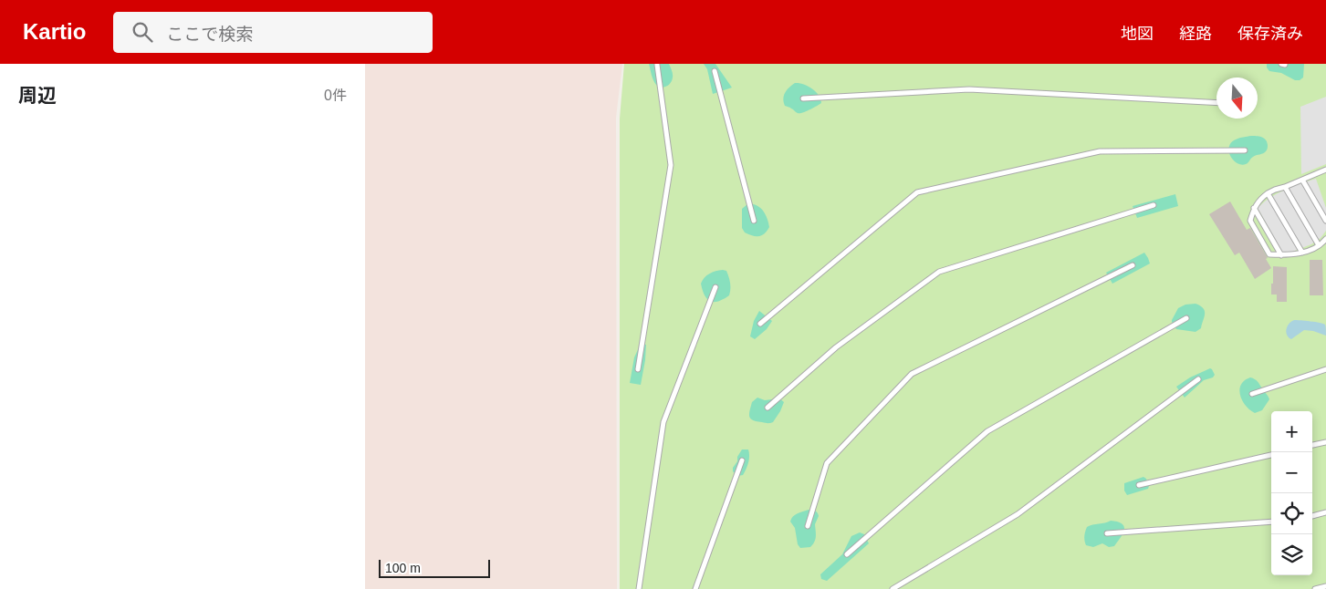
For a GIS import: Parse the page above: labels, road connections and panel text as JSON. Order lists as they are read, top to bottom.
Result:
{
  "scale_bar": "100 m",
  "north": "bottom",
  "page": {
    "header": "Kartio",
    "search": "ここで検索",
    "nav": ["地図", "経路", "保存済み"],
    "heading": ["周辺", "0件"],
    "map_buttons": ["+", "−"],
    "scale": "100 m"
  }
}
